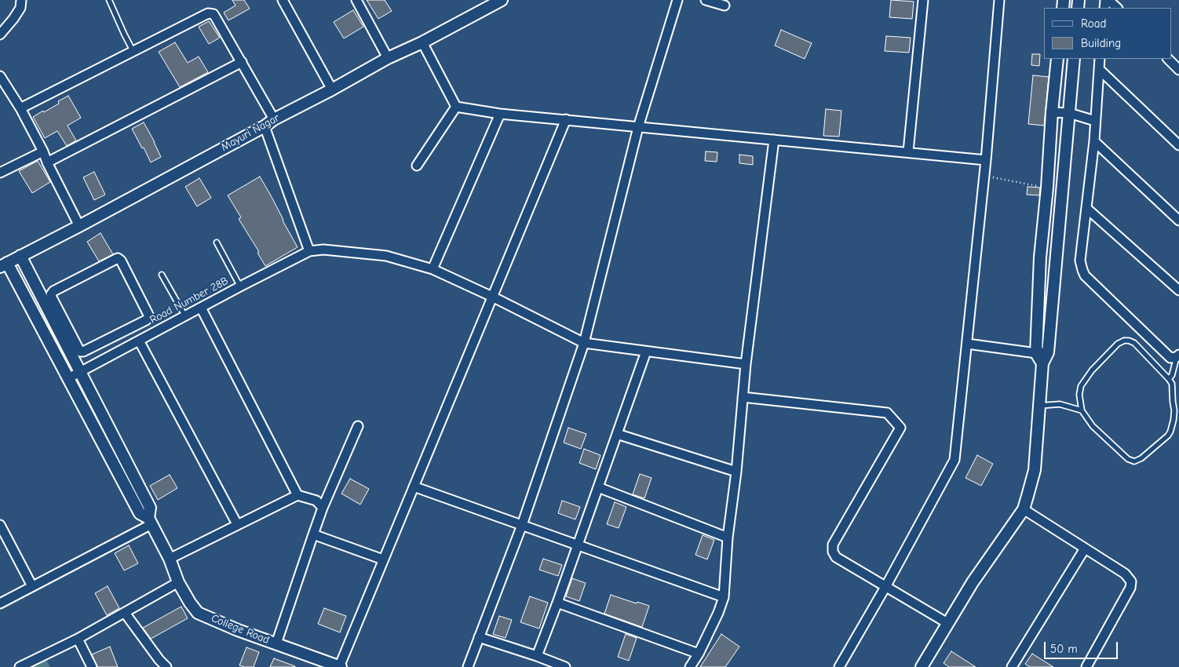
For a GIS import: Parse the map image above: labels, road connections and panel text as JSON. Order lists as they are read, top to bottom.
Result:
{
  "streets": {
    "street": ["Mayuri Nagar", "Road Number 28B", "College Road"]
  },
  "legend": ["Road", "Building"],
  "scale_bar": "50 m"
}
